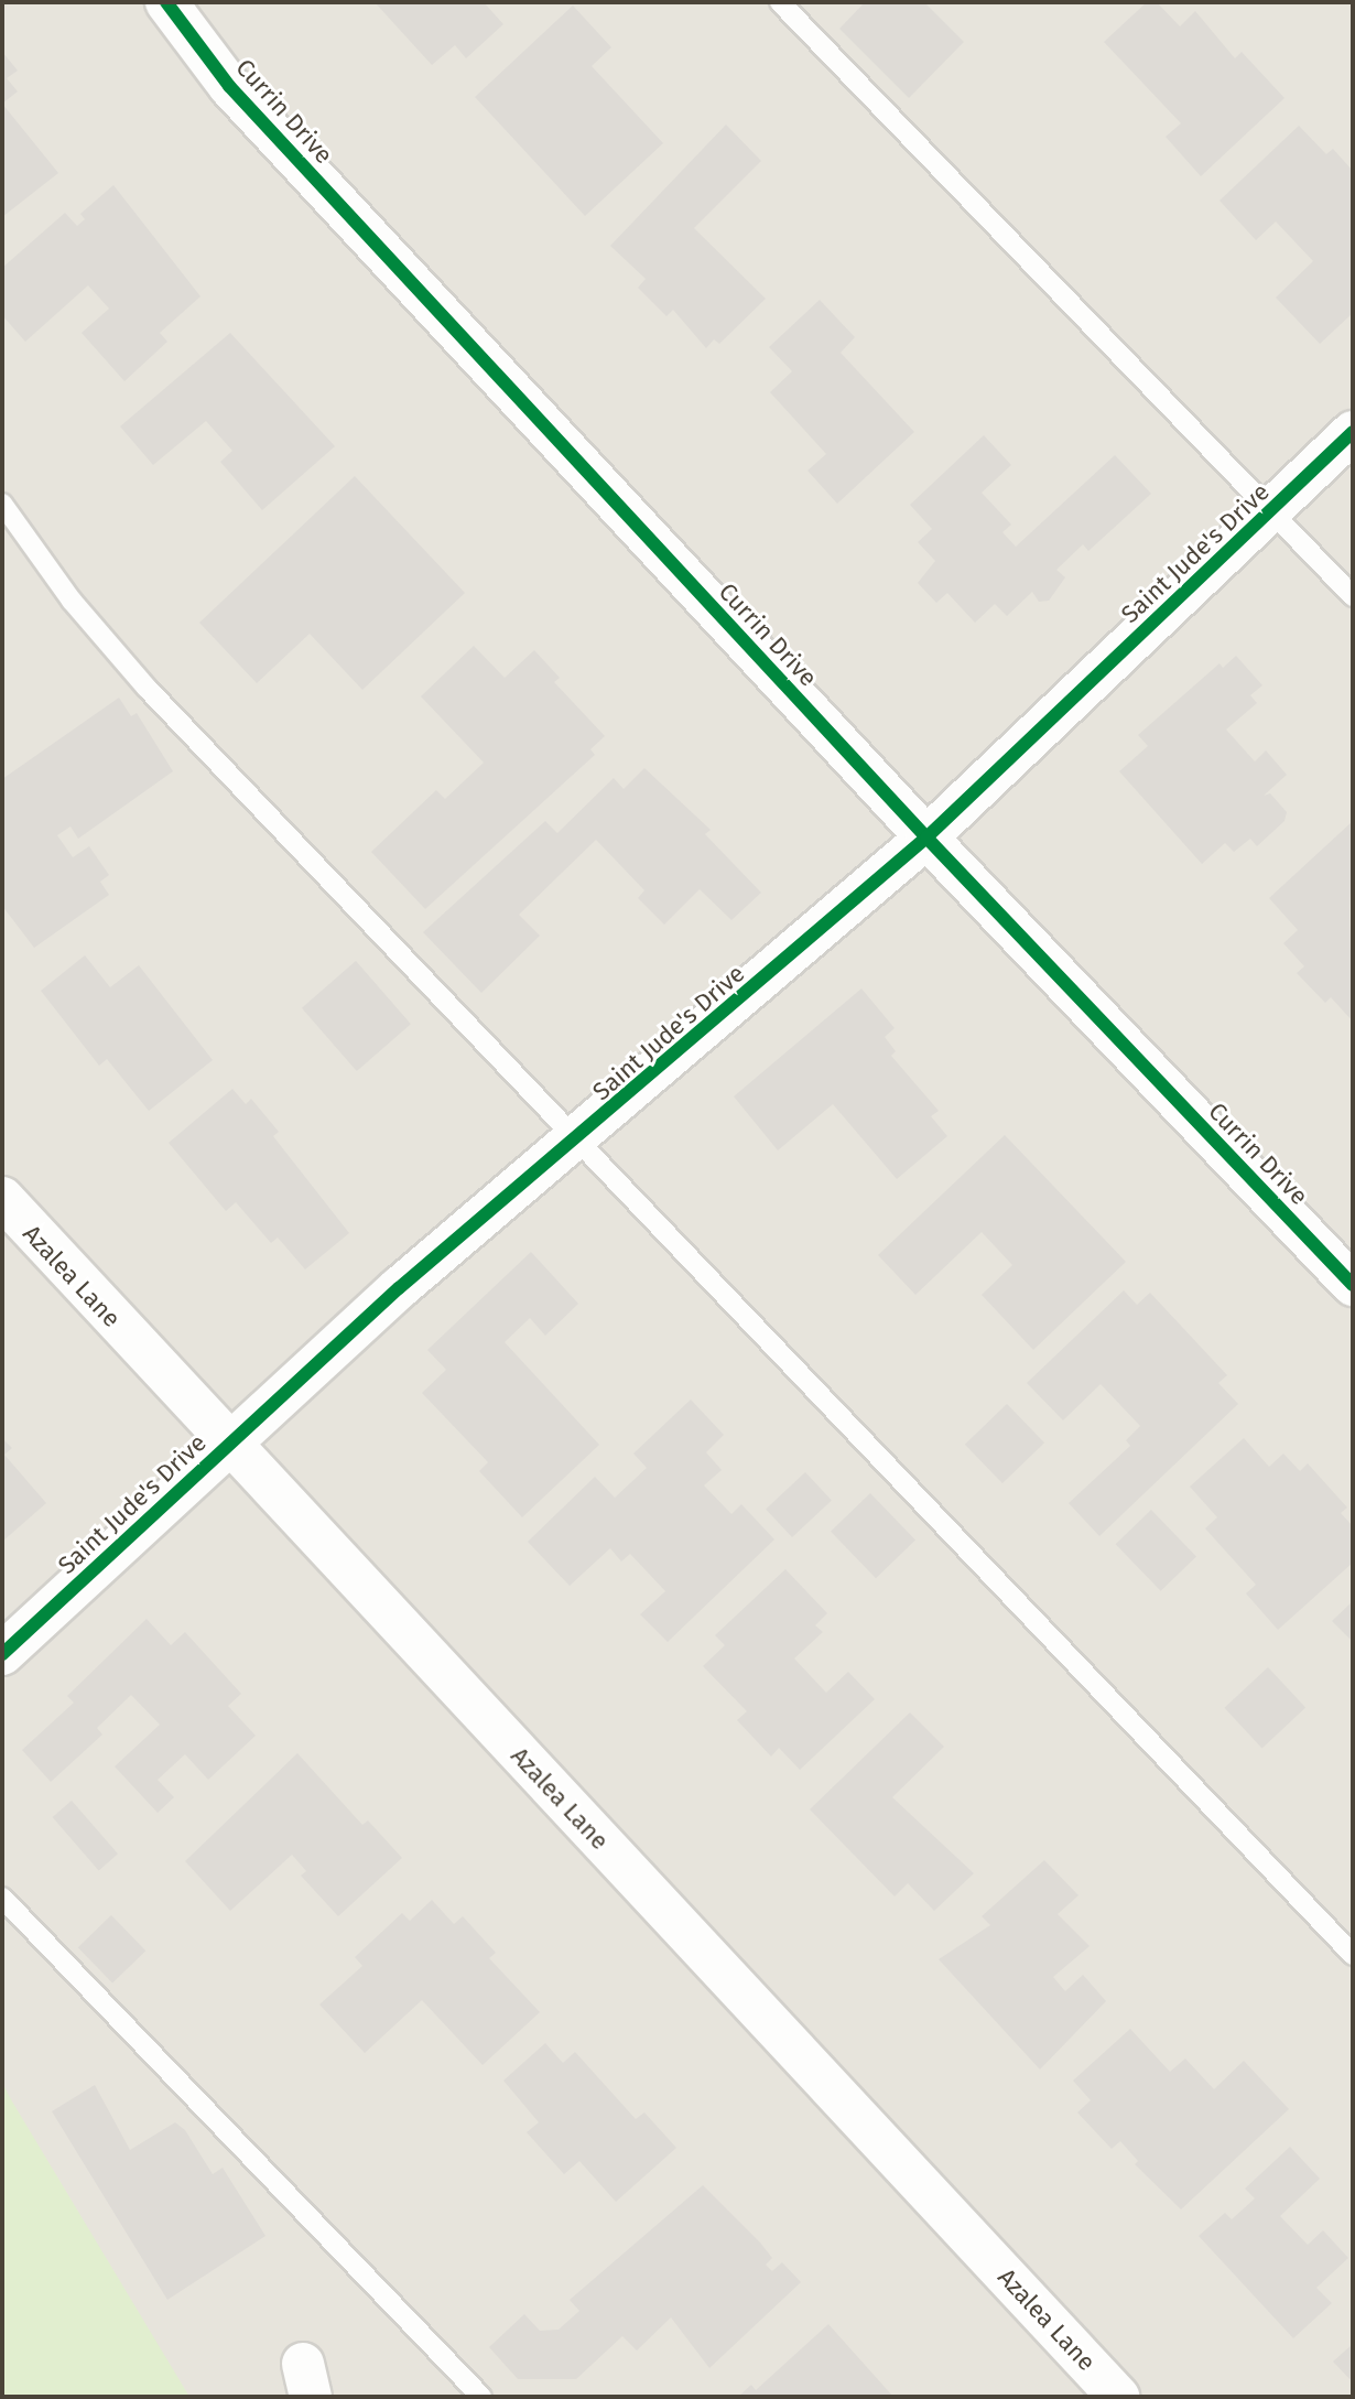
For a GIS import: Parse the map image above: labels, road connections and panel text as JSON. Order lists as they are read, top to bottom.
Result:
{
  "streets": {
    "street": ["Currin Drive", "Saint Jude's Drive", "Azalea Lane"]
  },
  "crossings": [
    ["Currin Drive", "Saint Jude's Drive"],
    ["Saint Jude's Drive", "Azalea Lane"]
  ]
}
